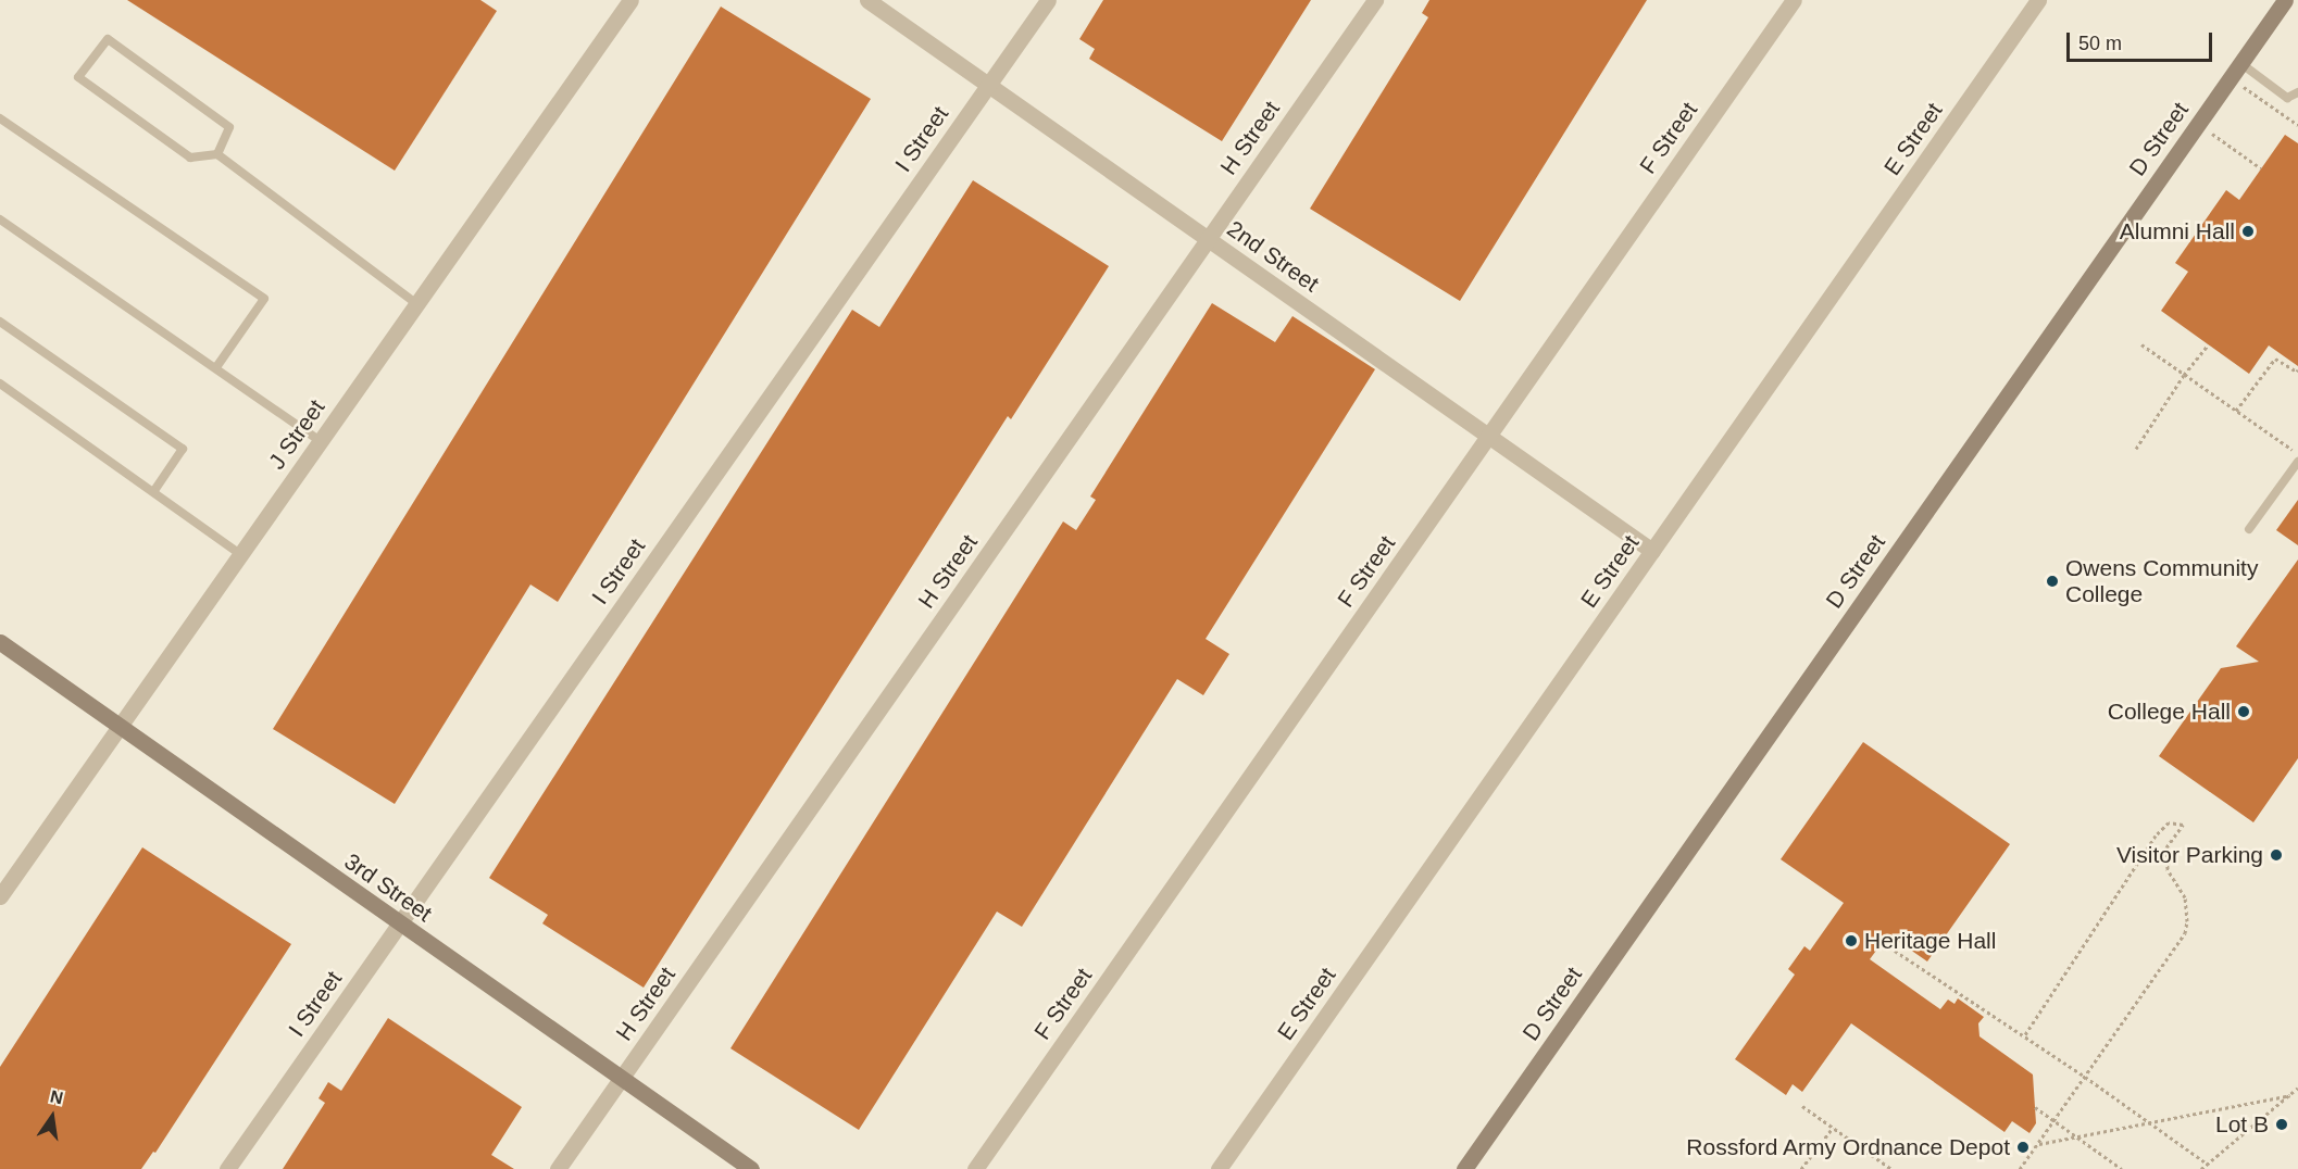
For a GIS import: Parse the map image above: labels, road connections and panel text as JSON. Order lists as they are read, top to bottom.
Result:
{
  "streets": {
    "street": [
      "H Street",
      "F Street",
      "I Street",
      "E Street",
      "D Street",
      "2nd Street",
      "J Street",
      "3rd Street"
    ]
  },
  "crossings": [
    ["H Street", "2nd Street"],
    ["H Street", "3rd Street"],
    ["F Street", "2nd Street"],
    ["I Street", "2nd Street"],
    ["I Street", "3rd Street"],
    ["E Street", "2nd Street"],
    ["J Street", "3rd Street"]
  ],
  "places": [
    "Alumni Hall",
    "Owens Community College",
    "College Hall",
    "Visitor Parking",
    "Heritage Hall",
    "Lot B",
    "Rossford Army Ordnance Depot"
  ],
  "scale_bar": "50 m",
  "north": "top"
}
